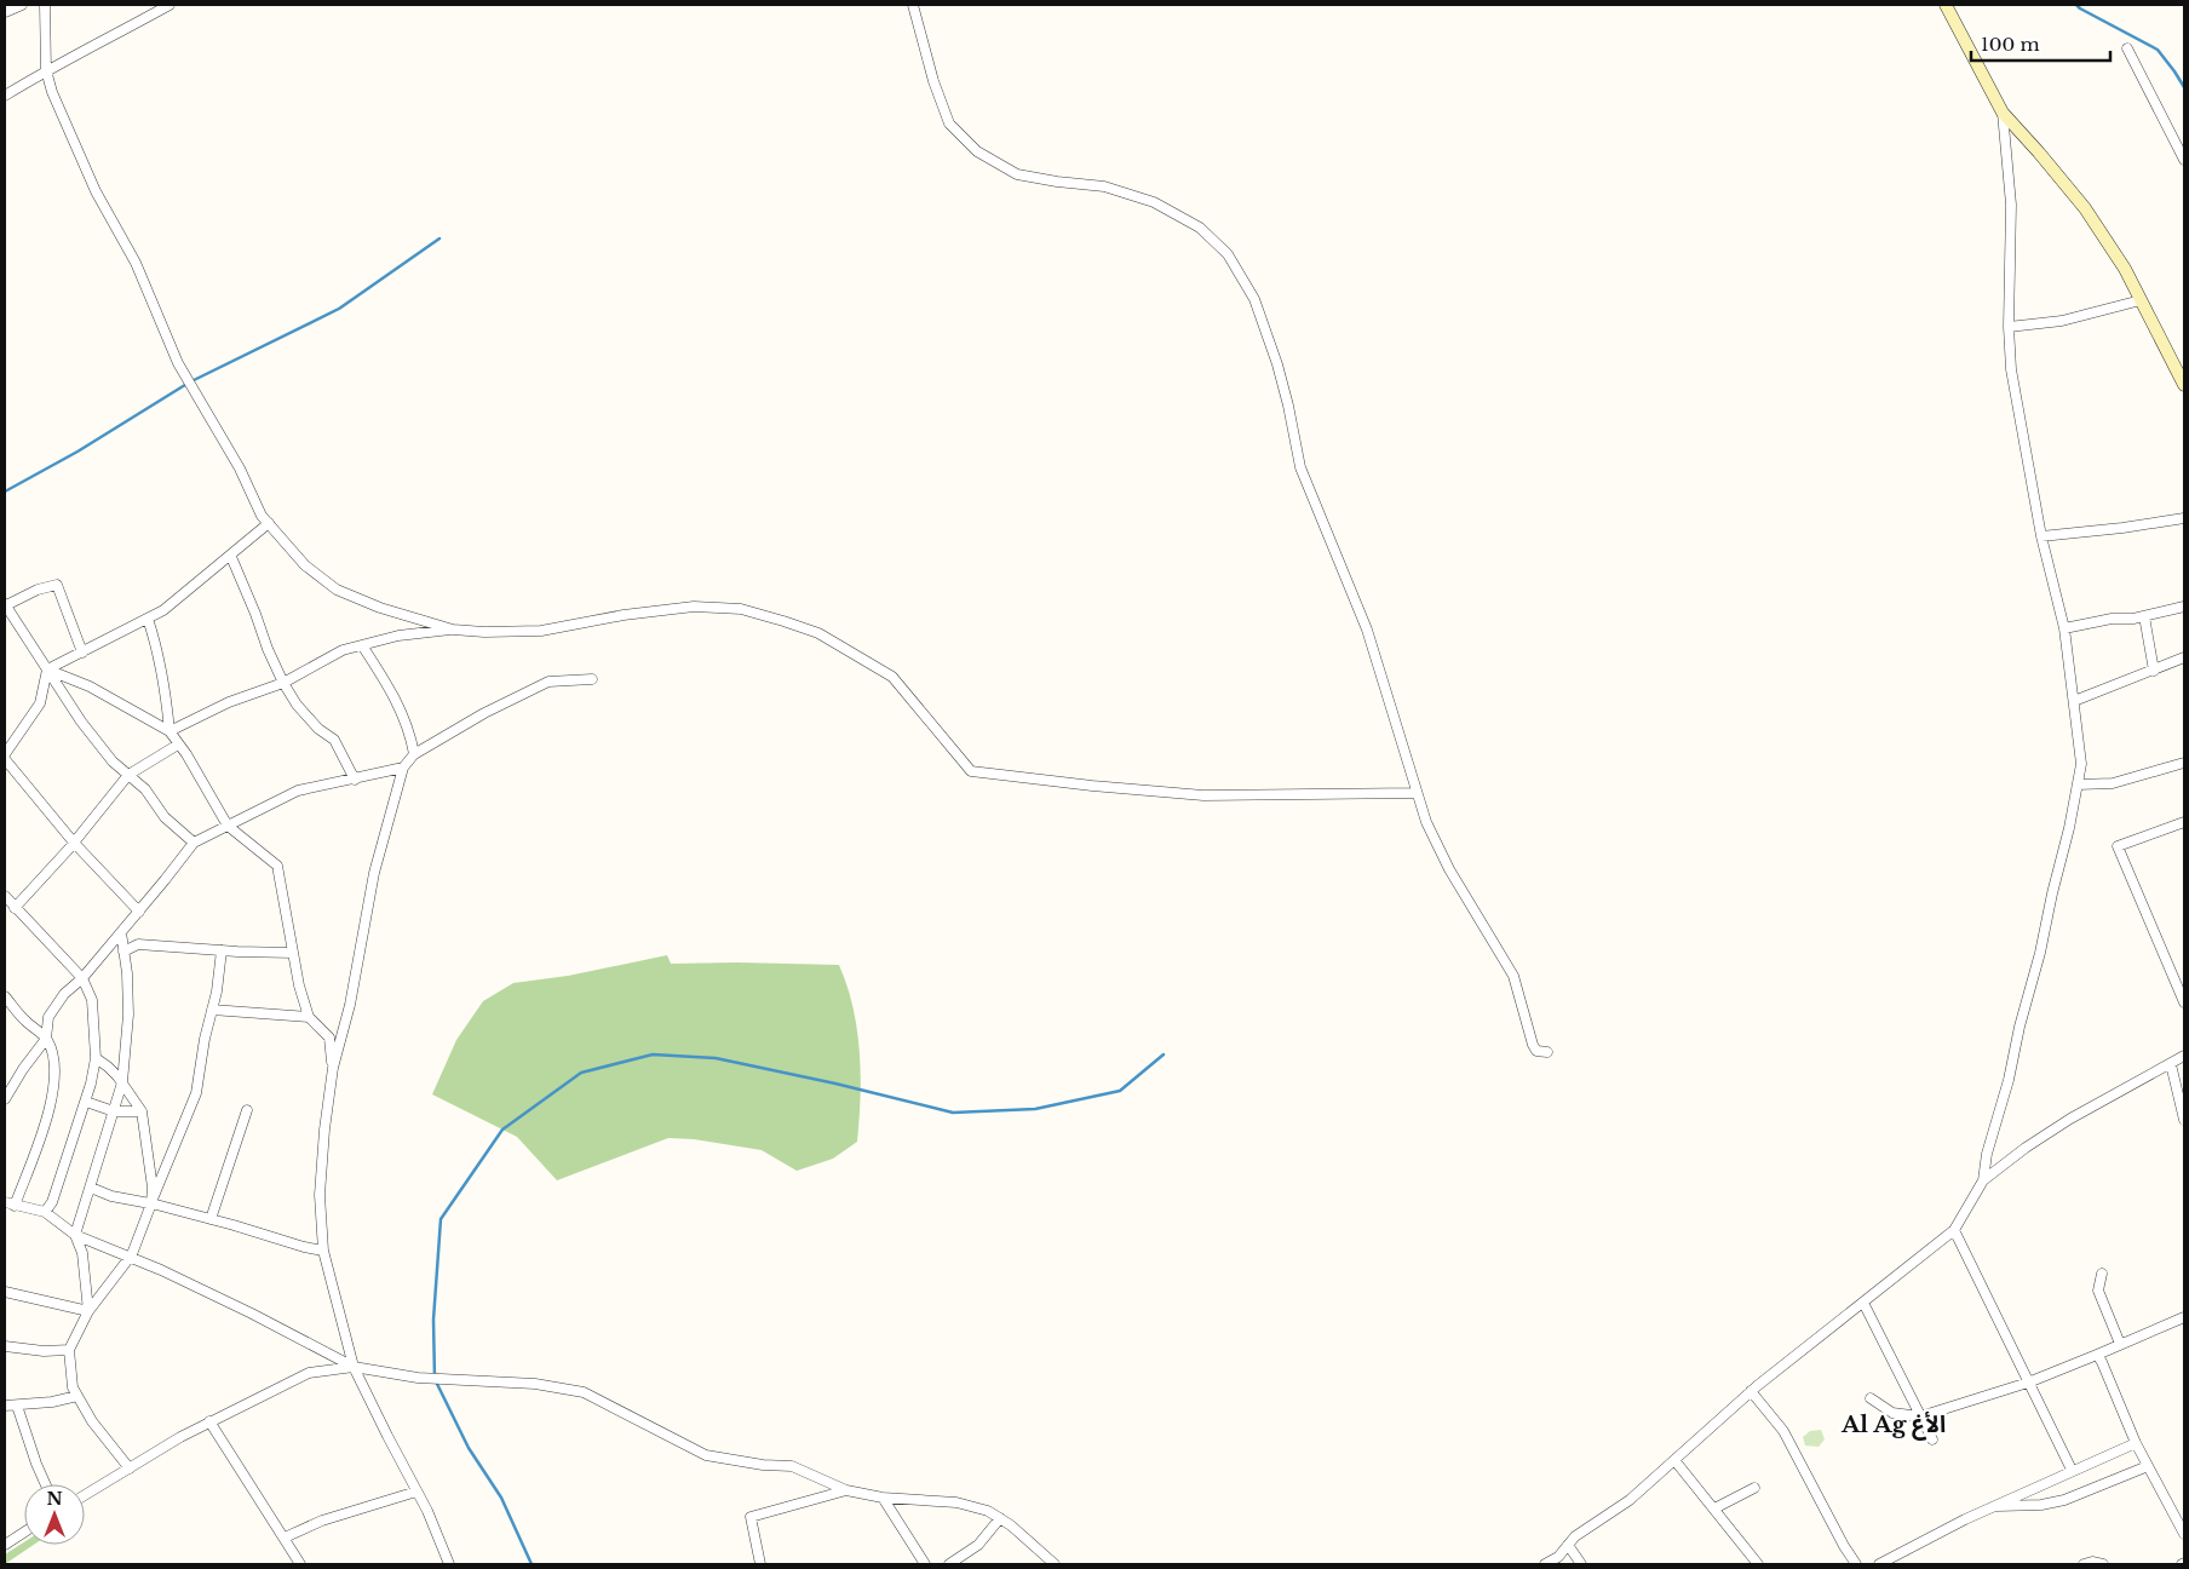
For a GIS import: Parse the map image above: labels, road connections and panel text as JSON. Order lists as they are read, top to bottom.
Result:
{
  "districts": ["Al Ag الأغ"],
  "scale_bar": "100 m",
  "north": "top"
}
